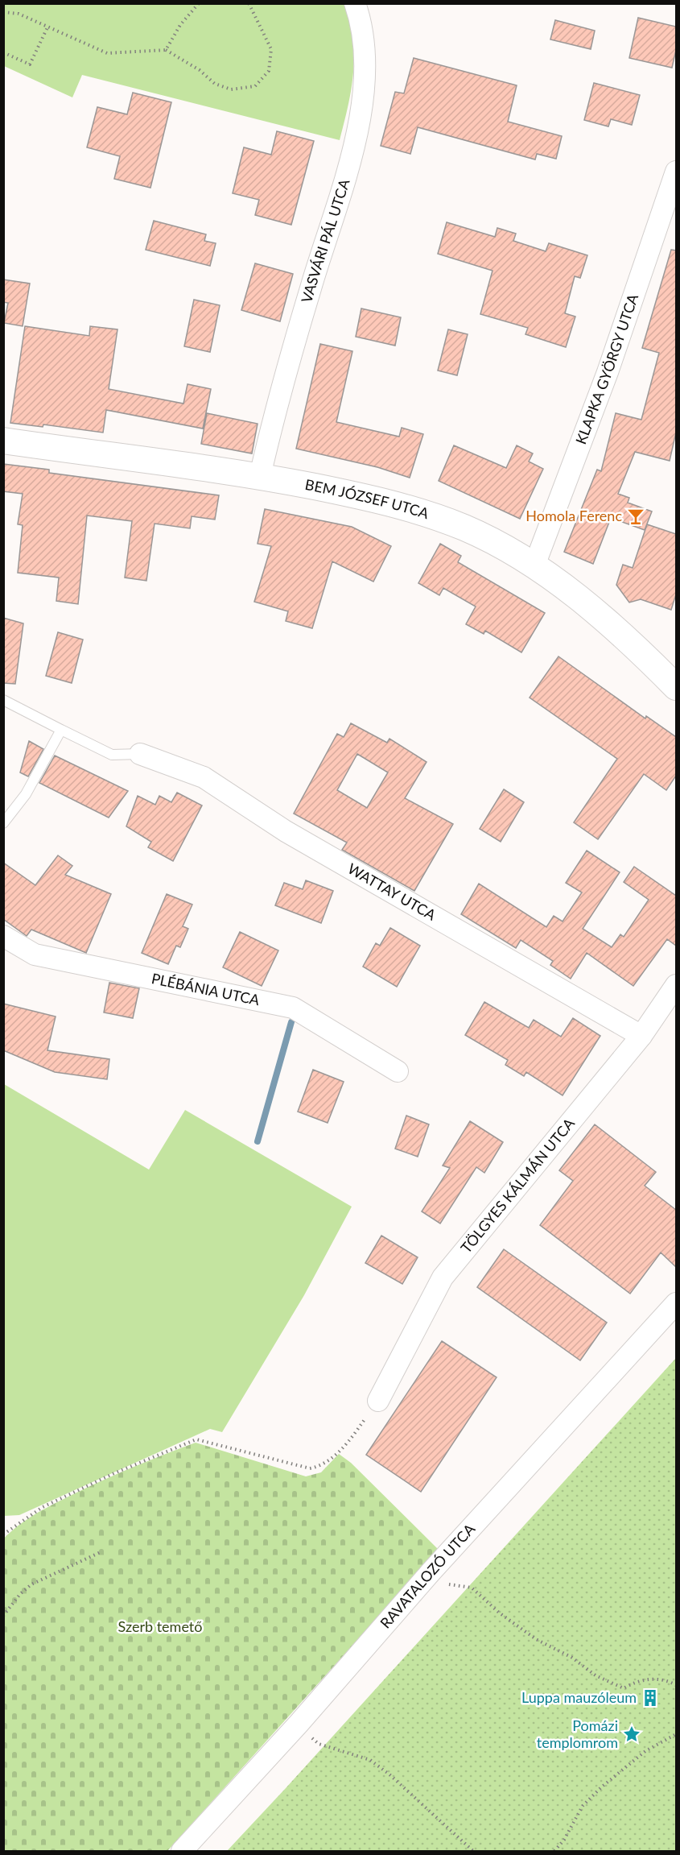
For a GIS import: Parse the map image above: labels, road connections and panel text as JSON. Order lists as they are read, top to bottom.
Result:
{
  "streets": {
    "street": [
      "VASVÁRI PÁL UTCA",
      "KLAPKA GYÖRGY UTCA",
      "BEM JÓZSEF UTCA",
      "WATTAY UTCA",
      "PLÉBÁNIA UTCA",
      "TÖLGYES KÁLMÁN UTCA",
      "RAVATALOZÓ UTCA"
    ]
  },
  "crossings": [
    ["VASVÁRI PÁL UTCA", "BEM JÓZSEF UTCA"],
    ["KLAPKA GYÖRGY UTCA", "BEM JÓZSEF UTCA"],
    ["WATTAY UTCA", "TÖLGYES KÁLMÁN UTCA"]
  ],
  "parks": ["Szerb temető"],
  "places": {
    "bar": ["Homola Ferenc"],
    "building": ["Luppa mauzóleum"],
    "place": ["Pomázi templomrom"]
  }
}
